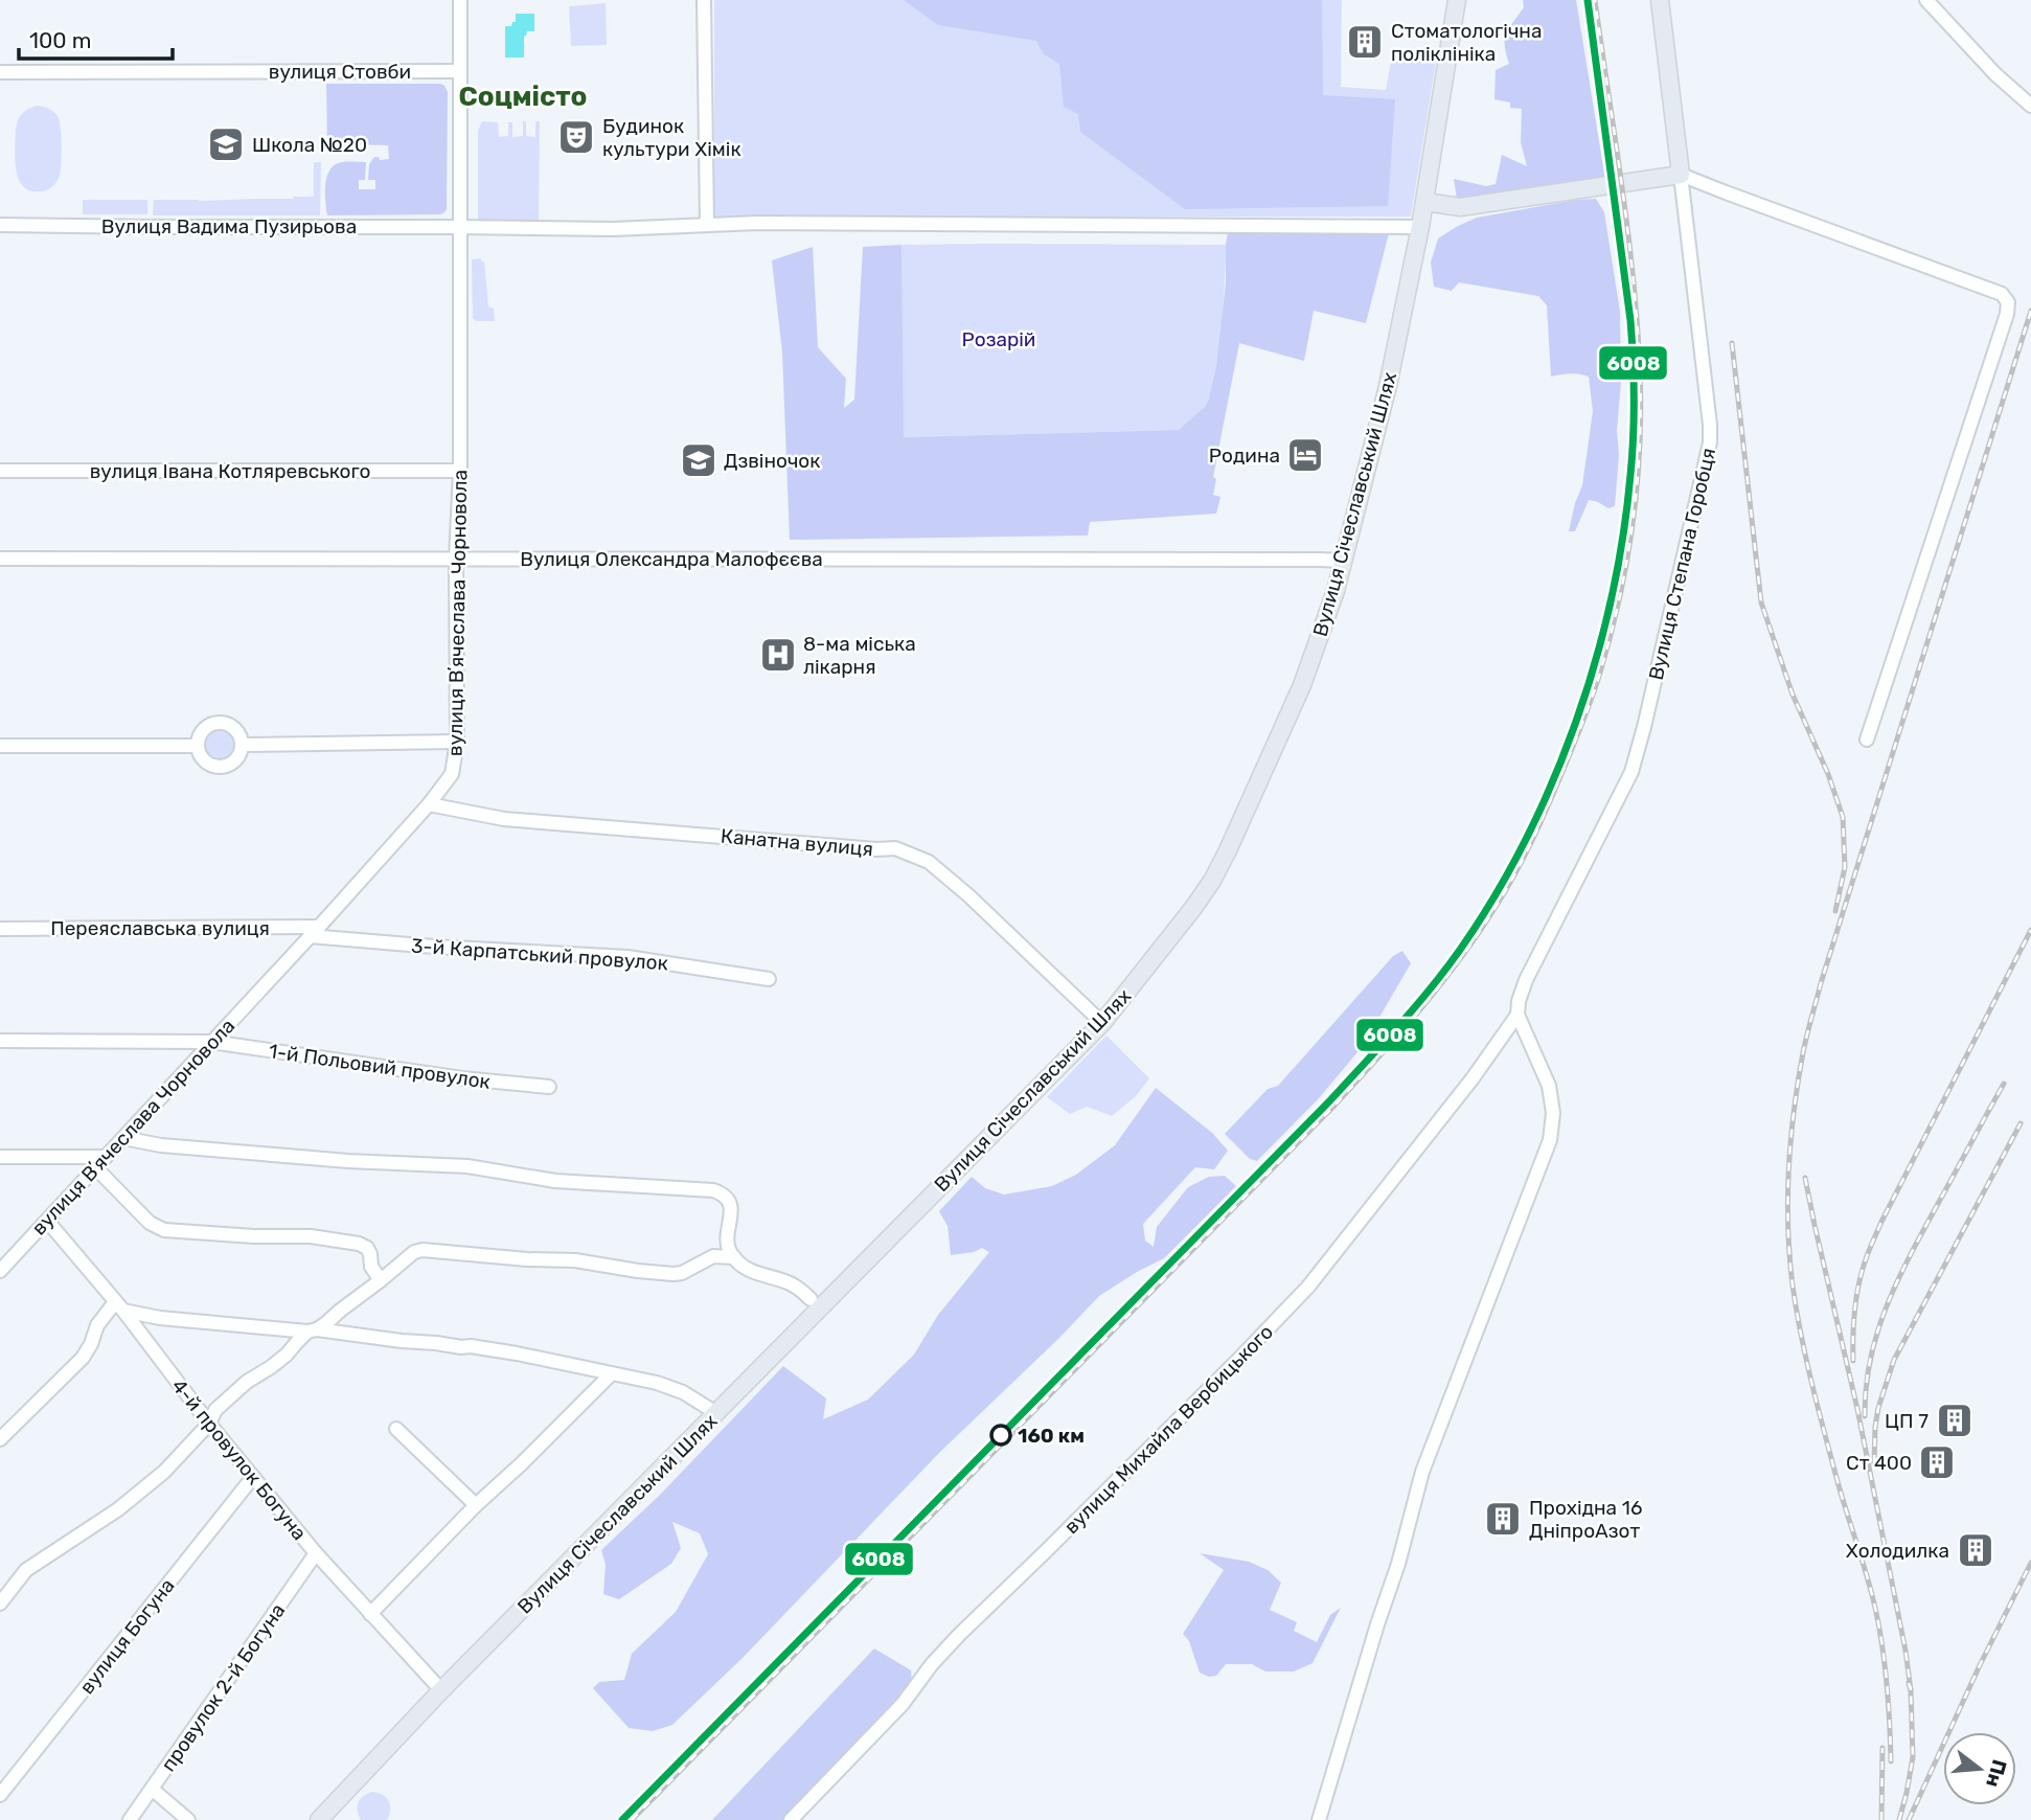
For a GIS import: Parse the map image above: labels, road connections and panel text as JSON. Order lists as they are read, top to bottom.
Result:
{
  "streets": {
    "main road": ["Вулиця Січеславський Шлях", "Вулиця Степана Горобця"],
    "street": [
      "вулиця Стовби",
      "Вулиця Вадима Пузирьова",
      "вулиця Івана Котляревського",
      "Вулиця Олександра Малофєєва",
      "вулиця Вʼячеслава Чорновола",
      "Канатна вулиця",
      "Переяславська вулиця",
      "3-й Карпатський провулок",
      "1-й Польовий провулок",
      "вулиця Михайла Вербицького",
      "4-й провулок Богуна",
      "вулиця Богуна",
      "провулок 2-й Богуна"
    ]
  },
  "crossings": [
    ["вулиця Стовби", "вулиця Вʼячеслава Чорновола"],
    ["Вулиця Вадима Пузирьова", "Вулиця Січеславський Шлях"],
    ["Вулиця Вадима Пузирьова", "вулиця Вʼячеслава Чорновола"],
    ["вулиця Івана Котляревського", "вулиця Вʼячеслава Чорновола"],
    ["Вулиця Січеславський Шлях", "Вулиця Олександра Малофєєва"],
    ["Вулиця Січеславський Шлях", "Канатна вулиця"],
    ["Вулиця Січеславський Шлях", "4-й провулок Богуна"],
    ["Вулиця Олександра Малофєєва", "вулиця Вʼячеслава Чорновола"],
    ["Вулиця Степана Горобця", "вулиця Михайла Вербицького"],
    ["вулиця Вʼячеслава Чорновола", "Канатна вулиця"],
    ["вулиця Вʼячеслава Чорновола", "Переяславська вулиця"],
    ["вулиця Вʼячеслава Чорновола", "3-й Карпатський провулок"],
    ["вулиця Вʼячеслава Чорновола", "1-й Польовий провулок"],
    ["вулиця Вʼячеслава Чорновола", "4-й провулок Богуна"],
    ["Переяславська вулиця", "3-й Карпатський провулок"],
    ["4-й провулок Богуна", "вулиця Богуна"],
    ["4-й провулок Богуна", "провулок 2-й Богуна"]
  ],
  "districts": ["Соцмісто"],
  "parks": ["Розарій"],
  "places": {
    "building": [
      "Стоматологічна поліклініка",
      "ЦП 7",
      "Ст 400",
      "Прохідна 16 ДніпроАзот",
      "Холодилка"
    ],
    "theatre": ["Будинок культури Хімік"],
    "school or university": ["Школа №20", "Дзвіночок"],
    "hotel": ["Родина"],
    "hospital": ["8-ма міська лікарня"],
    "other": ["160 км"]
  },
  "lines": ["transit line 6008"],
  "scale_bar": "100 m",
  "north": "right"
}
